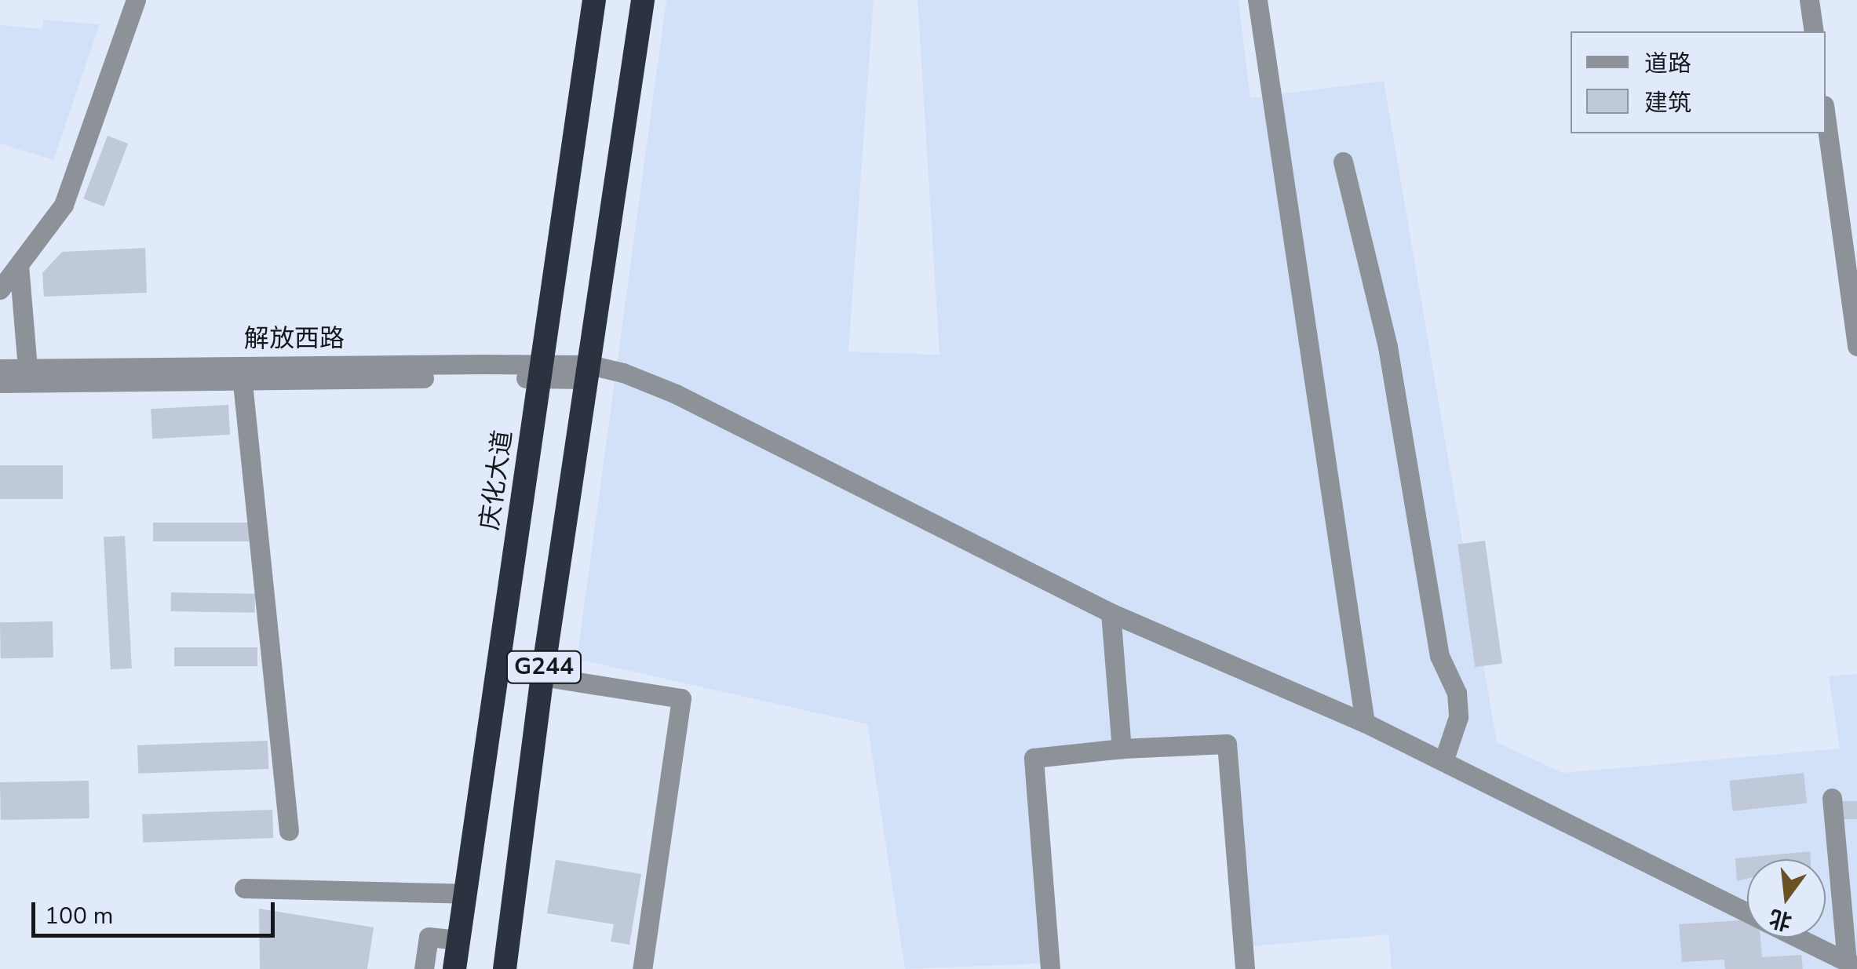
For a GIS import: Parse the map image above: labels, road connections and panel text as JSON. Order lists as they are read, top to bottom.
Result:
{
  "streets": {
    "highway": ["庆化大道", "G244"],
    "street": ["解放西路"]
  },
  "crossings": [
    ["解放西路", "庆化大道"],
    ["解放西路", "G244"]
  ],
  "legend": ["道路", "建筑"],
  "scale_bar": "100 m",
  "north": "bottom"
}
